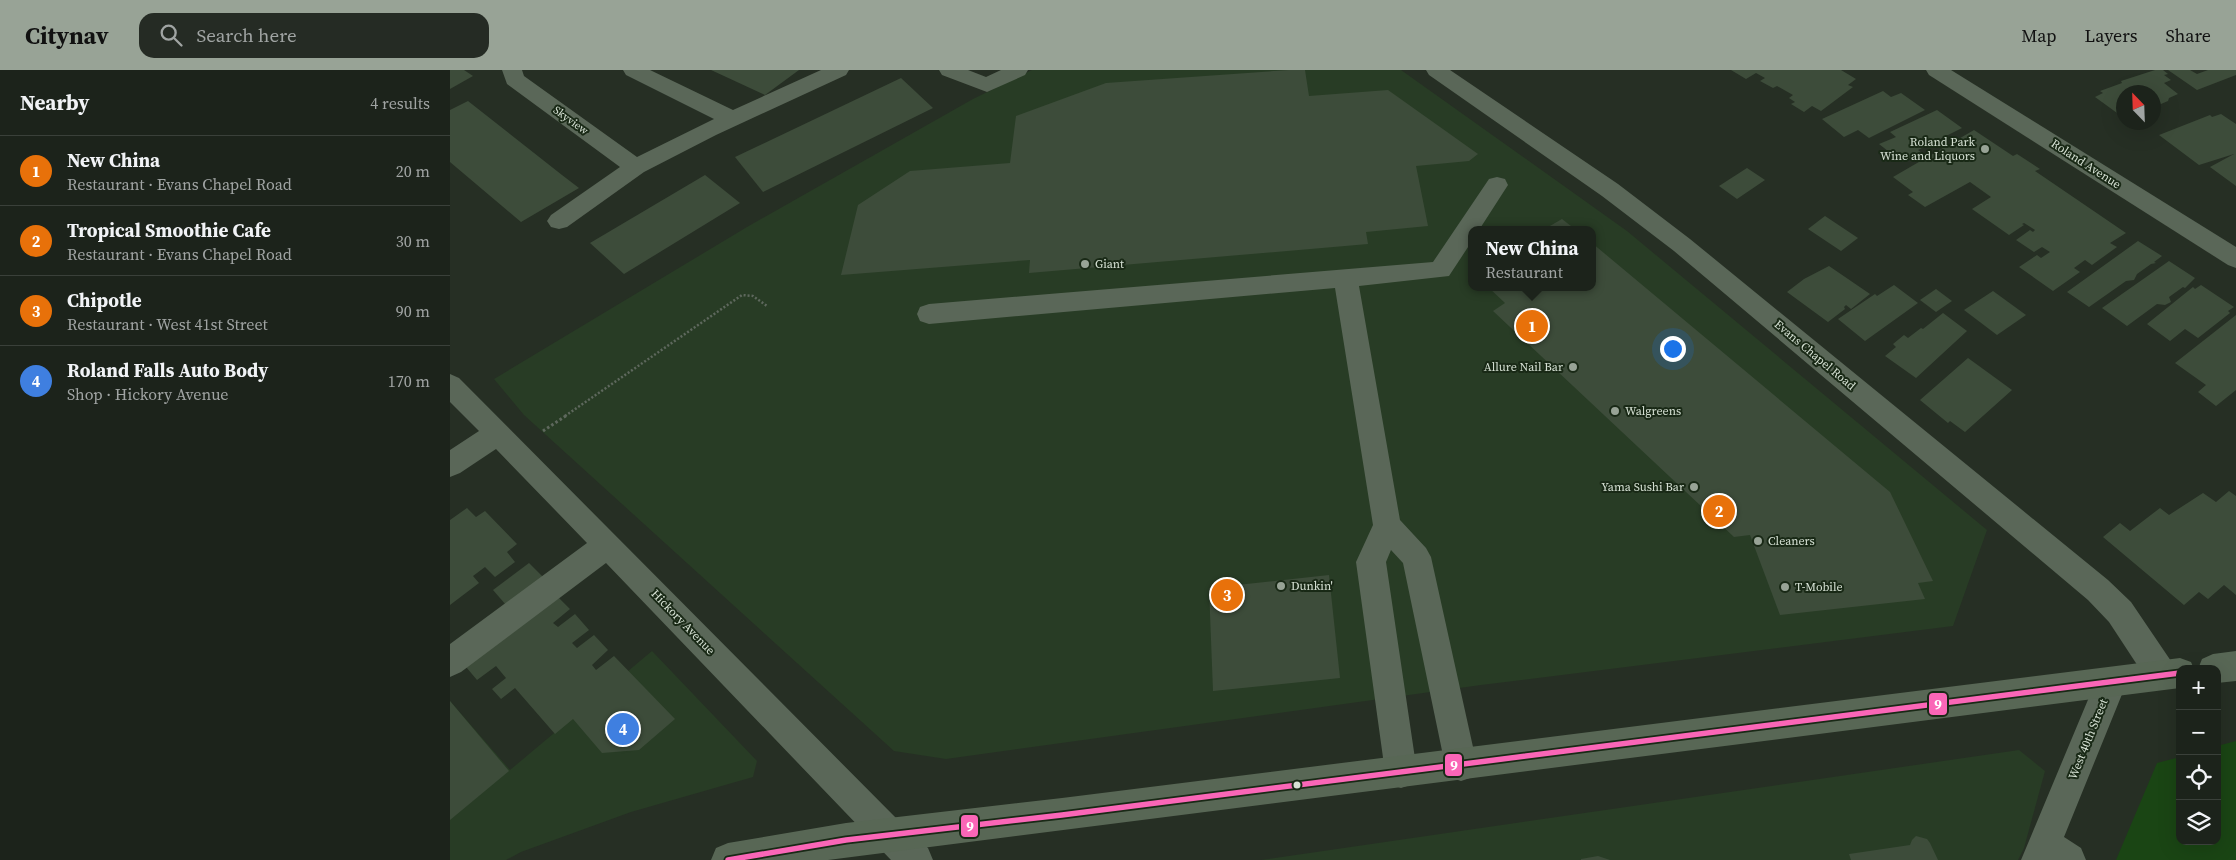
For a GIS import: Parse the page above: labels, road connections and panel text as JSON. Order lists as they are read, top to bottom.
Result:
{
  "streets": {
    "main road": ["West 40th Street"],
    "street": [
      "Skyview",
      "Roland Avenue",
      "Evans Chapel Road",
      "Hickory Avenue"
    ]
  },
  "crossings": [
    ["Evans Chapel Road", "West 40th Street"]
  ],
  "places": [
    "Roland Park Wine and Liquors",
    "Giant",
    "Allure Nail Bar",
    "Walgreens",
    "Yama Sushi Bar",
    "Cleaners",
    "Dunkin'",
    "T-Mobile"
  ],
  "lines": ["transit line 9"],
  "north": "top left",
  "page": {
    "header": "Citynav",
    "search": "Search here",
    "nav": ["Map", "Layers", "Share"],
    "heading": ["Nearby", "4 results"],
    "list": [
      {
        "mark": "1",
        "name": "New China",
        "note": "Restaurant · Evans Chapel Road",
        "value": "20 m"
      },
      {
        "mark": "2",
        "name": "Tropical Smoothie Cafe",
        "note": "Restaurant · Evans Chapel Road",
        "value": "30 m"
      },
      {
        "mark": "3",
        "name": "Chipotle",
        "note": "Restaurant · West 41st Street",
        "value": "90 m"
      },
      {
        "mark": "4",
        "name": "Roland Falls Auto Body",
        "note": "Shop · Hickory Avenue",
        "value": "170 m"
      }
    ],
    "popup": ["New China", "Restaurant"],
    "pins": [
      "1",
      "2",
      "3",
      "4"
    ],
    "map_buttons": ["+", "−"]
  }
}
